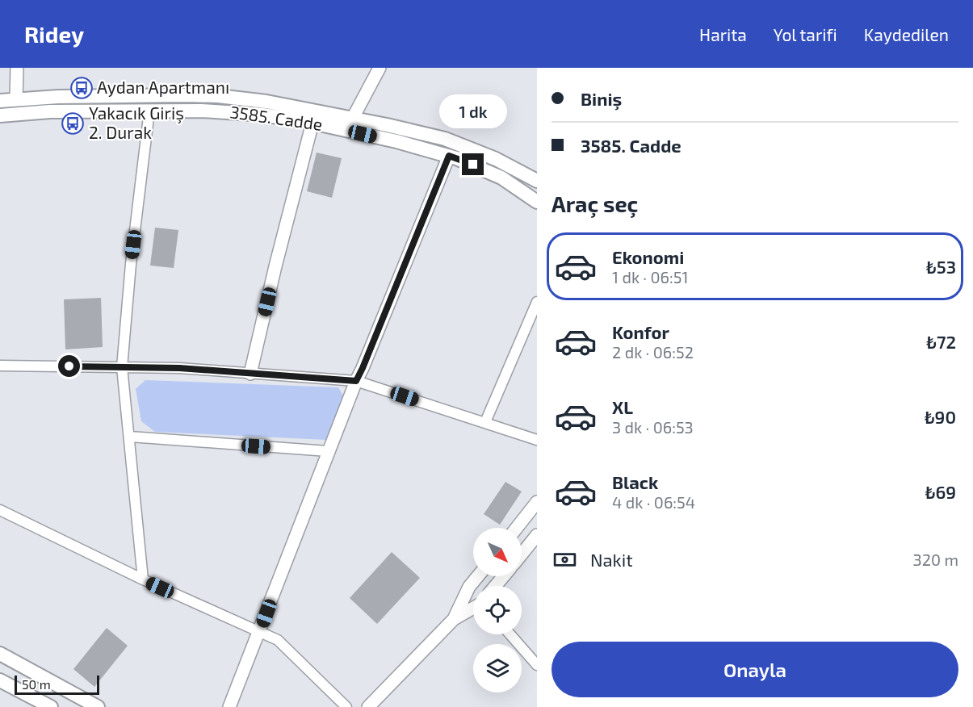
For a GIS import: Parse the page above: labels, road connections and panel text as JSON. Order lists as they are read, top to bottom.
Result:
{
  "streets": {
    "main road": ["3585. Cadde"]
  },
  "places": {
    "bus stop": ["Aydan Apartmanı", "Yakacık Giriş 2. Durak"]
  },
  "scale_bar": "50 m",
  "north": "bottom right",
  "page": {
    "header": "Ridey",
    "nav": ["Harita", "Yol tarifi", "Kaydedilen"],
    "banner": ["Biniş", "3585. Cadde"],
    "bubble": "1 dk",
    "heading": "Araç seç",
    "list": [
      {
        "name": "Ekonomi",
        "note": "1 dk · 06:51",
        "value": "₺53"
      },
      {
        "name": "Konfor",
        "note": "2 dk · 06:52",
        "value": "₺72"
      },
      {
        "name": "XL",
        "note": "3 dk · 06:53",
        "value": "₺90"
      },
      {
        "name": "Black",
        "note": "4 dk · 06:54",
        "value": "₺69"
      }
    ],
    "pay": ["Nakit", "320 m"],
    "buttons": "Onayla",
    "scale": "50 m"
  }
}
